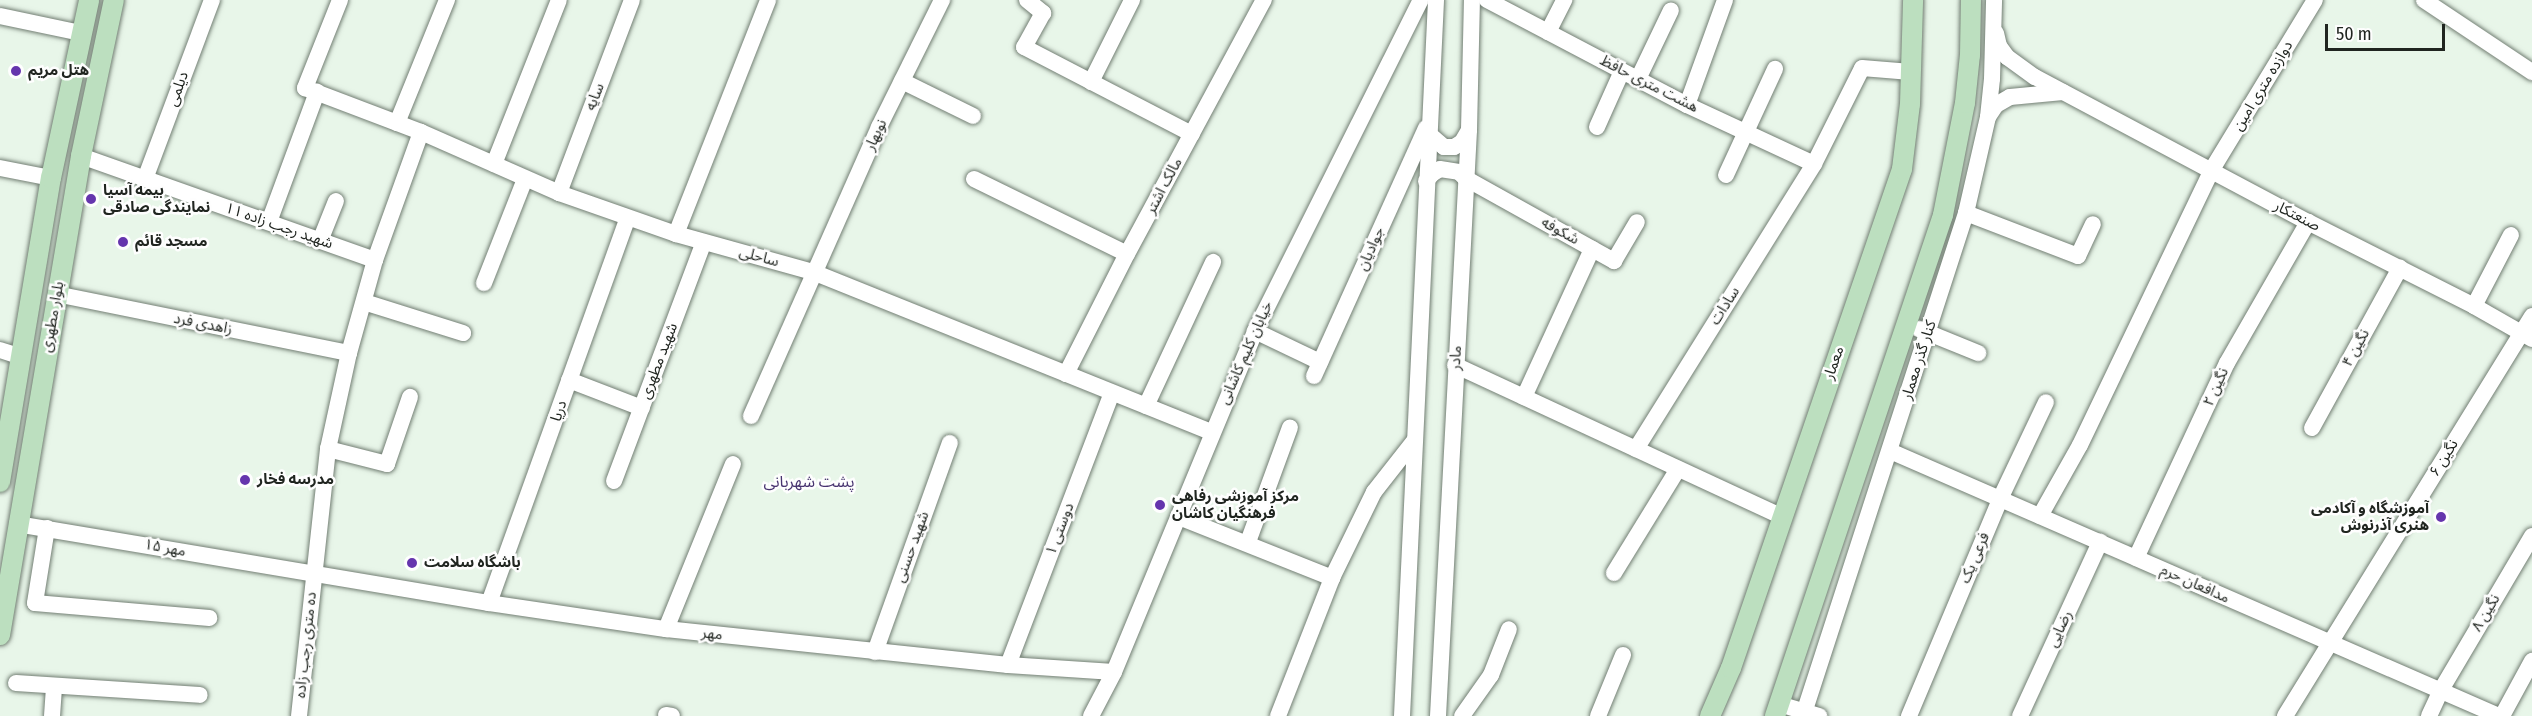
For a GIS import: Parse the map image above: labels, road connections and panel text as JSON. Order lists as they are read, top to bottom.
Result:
{
  "streets": {
    "main road": ["بلوار مطهری", "معمار"],
    "street": [
      "هشت متری حافظ",
      "دوازده متری امین",
      "دیلمی",
      "سایه",
      "نوبهار",
      "مالک اشتر",
      "صنعتکار",
      "شهید رجب زاده ۱۱",
      "شکوفه",
      "جوادیان",
      "ساحلی",
      "سادات",
      "زاهدی فرد",
      "نگین ۴",
      "خیابان کلیم کاشانی",
      "مادر",
      "کنار گذر معمار",
      "شهید مطهری",
      "نگین ۲",
      "دریا",
      "نگین ۶",
      "دوستی ۱",
      "شهید حسنی",
      "مهر ۱۵",
      "فرعی یک",
      "مدافعان حرم",
      "نگین ۸",
      "رضایی",
      "مهر",
      "ده متری رجب زاده"
    ]
  },
  "crossings": [
    ["هشت متری حافظ", "سادات"],
    ["دوازده متری امین", "صنعتکار"],
    ["دوازده متری امین", "مدافعان حرم"],
    ["دیلمی", "شهید رجب زاده ۱۱"],
    ["سایه", "ساحلی"],
    ["نوبهار", "ساحلی"],
    ["مالک اشتر", "ساحلی"],
    ["صنعتکار", "نگین ۴"],
    ["صنعتکار", "کنار گذر معمار"],
    ["صنعتکار", "نگین ۲"],
    ["صنعتکار", "نگین ۶"],
    ["شهید رجب زاده ۱۱", "بلوار مطهری"],
    ["شهید رجب زاده ۱۱", "ده متری رجب زاده"],
    ["شکوفه", "مادر"],
    ["جوادیان", "خیابان کلیم کاشانی"],
    ["ساحلی", "خیابان کلیم کاشانی"],
    ["ساحلی", "شهید مطهری"],
    ["ساحلی", "دریا"],
    ["ساحلی", "دوستی ۱"],
    ["ساحلی", "ده متری رجب زاده"],
    ["سادات", "معمار"],
    ["بلوار مطهری", "زاهدی فرد"],
    ["بلوار مطهری", "مهر ۱۵"],
    ["زاهدی فرد", "ده متری رجب زاده"],
    ["خیابان کلیم کاشانی", "مهر"],
    ["کنار گذر معمار", "مدافعان حرم"],
    ["نگین ۲", "مدافعان حرم"],
    ["دریا", "مهر"],
    ["نگین ۶", "مدافعان حرم"],
    ["دوستی ۱", "مهر"],
    ["شهید حسنی", "مهر"],
    ["مهر ۱۵", "مهر"],
    ["مهر ۱۵", "ده متری رجب زاده"],
    ["فرعی یک", "مدافعان حرم"],
    ["مدافعان حرم", "نگین ۸"],
    ["مدافعان حرم", "رضایی"],
    ["مهر", "ده متری رجب زاده"]
  ],
  "districts": ["پشت شهربانی"],
  "places": [
    "هتل مریم",
    "بیمه آسیا نمایندگی صادقی",
    "مسجد قائم",
    "مدرسه فخار",
    "مرکز آموزشی رفاهی فرهنگیان کاشان",
    "آموزشگاه و آکادمی هنری آذرنوش",
    "باشگاه سلامت"
  ],
  "scale_bar": "50 m"
}
